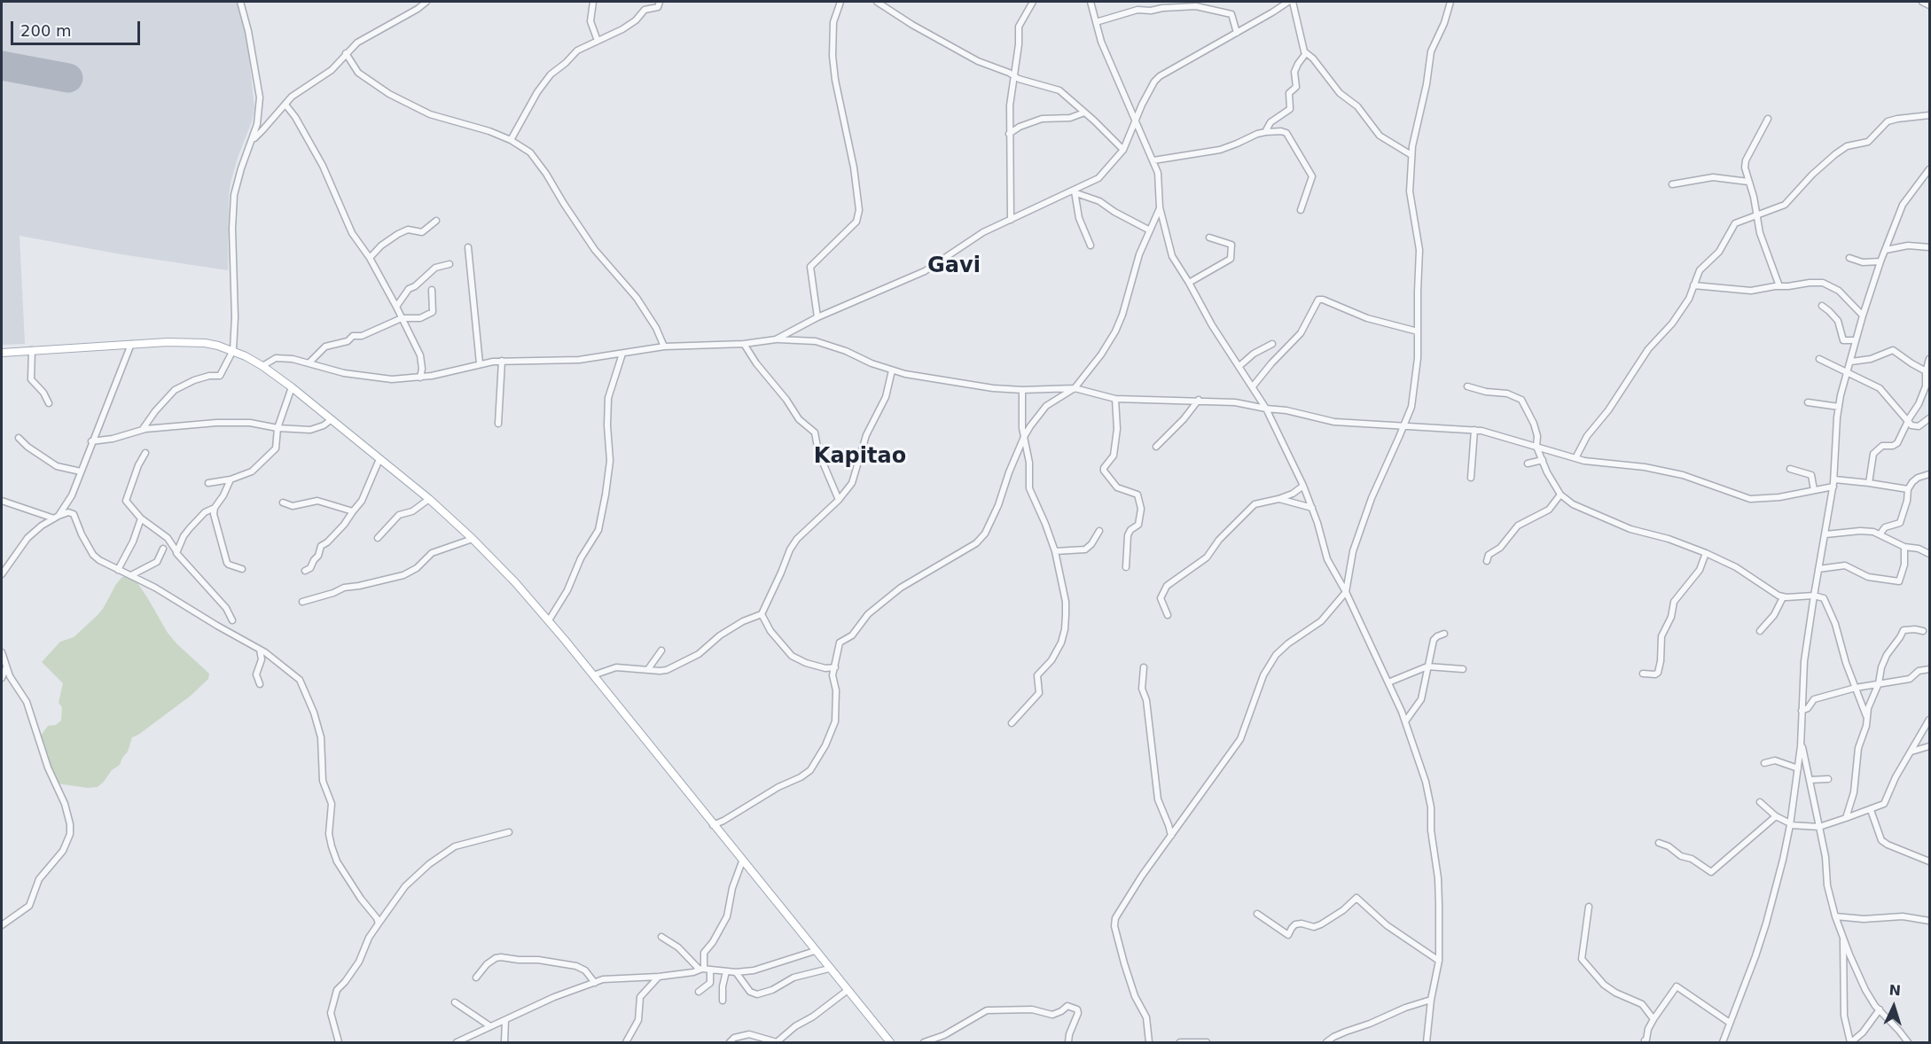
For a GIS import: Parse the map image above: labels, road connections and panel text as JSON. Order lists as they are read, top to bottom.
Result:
{
  "districts": ["Gavi", "Kapitao"],
  "scale_bar": "200 m",
  "north": "top"
}
